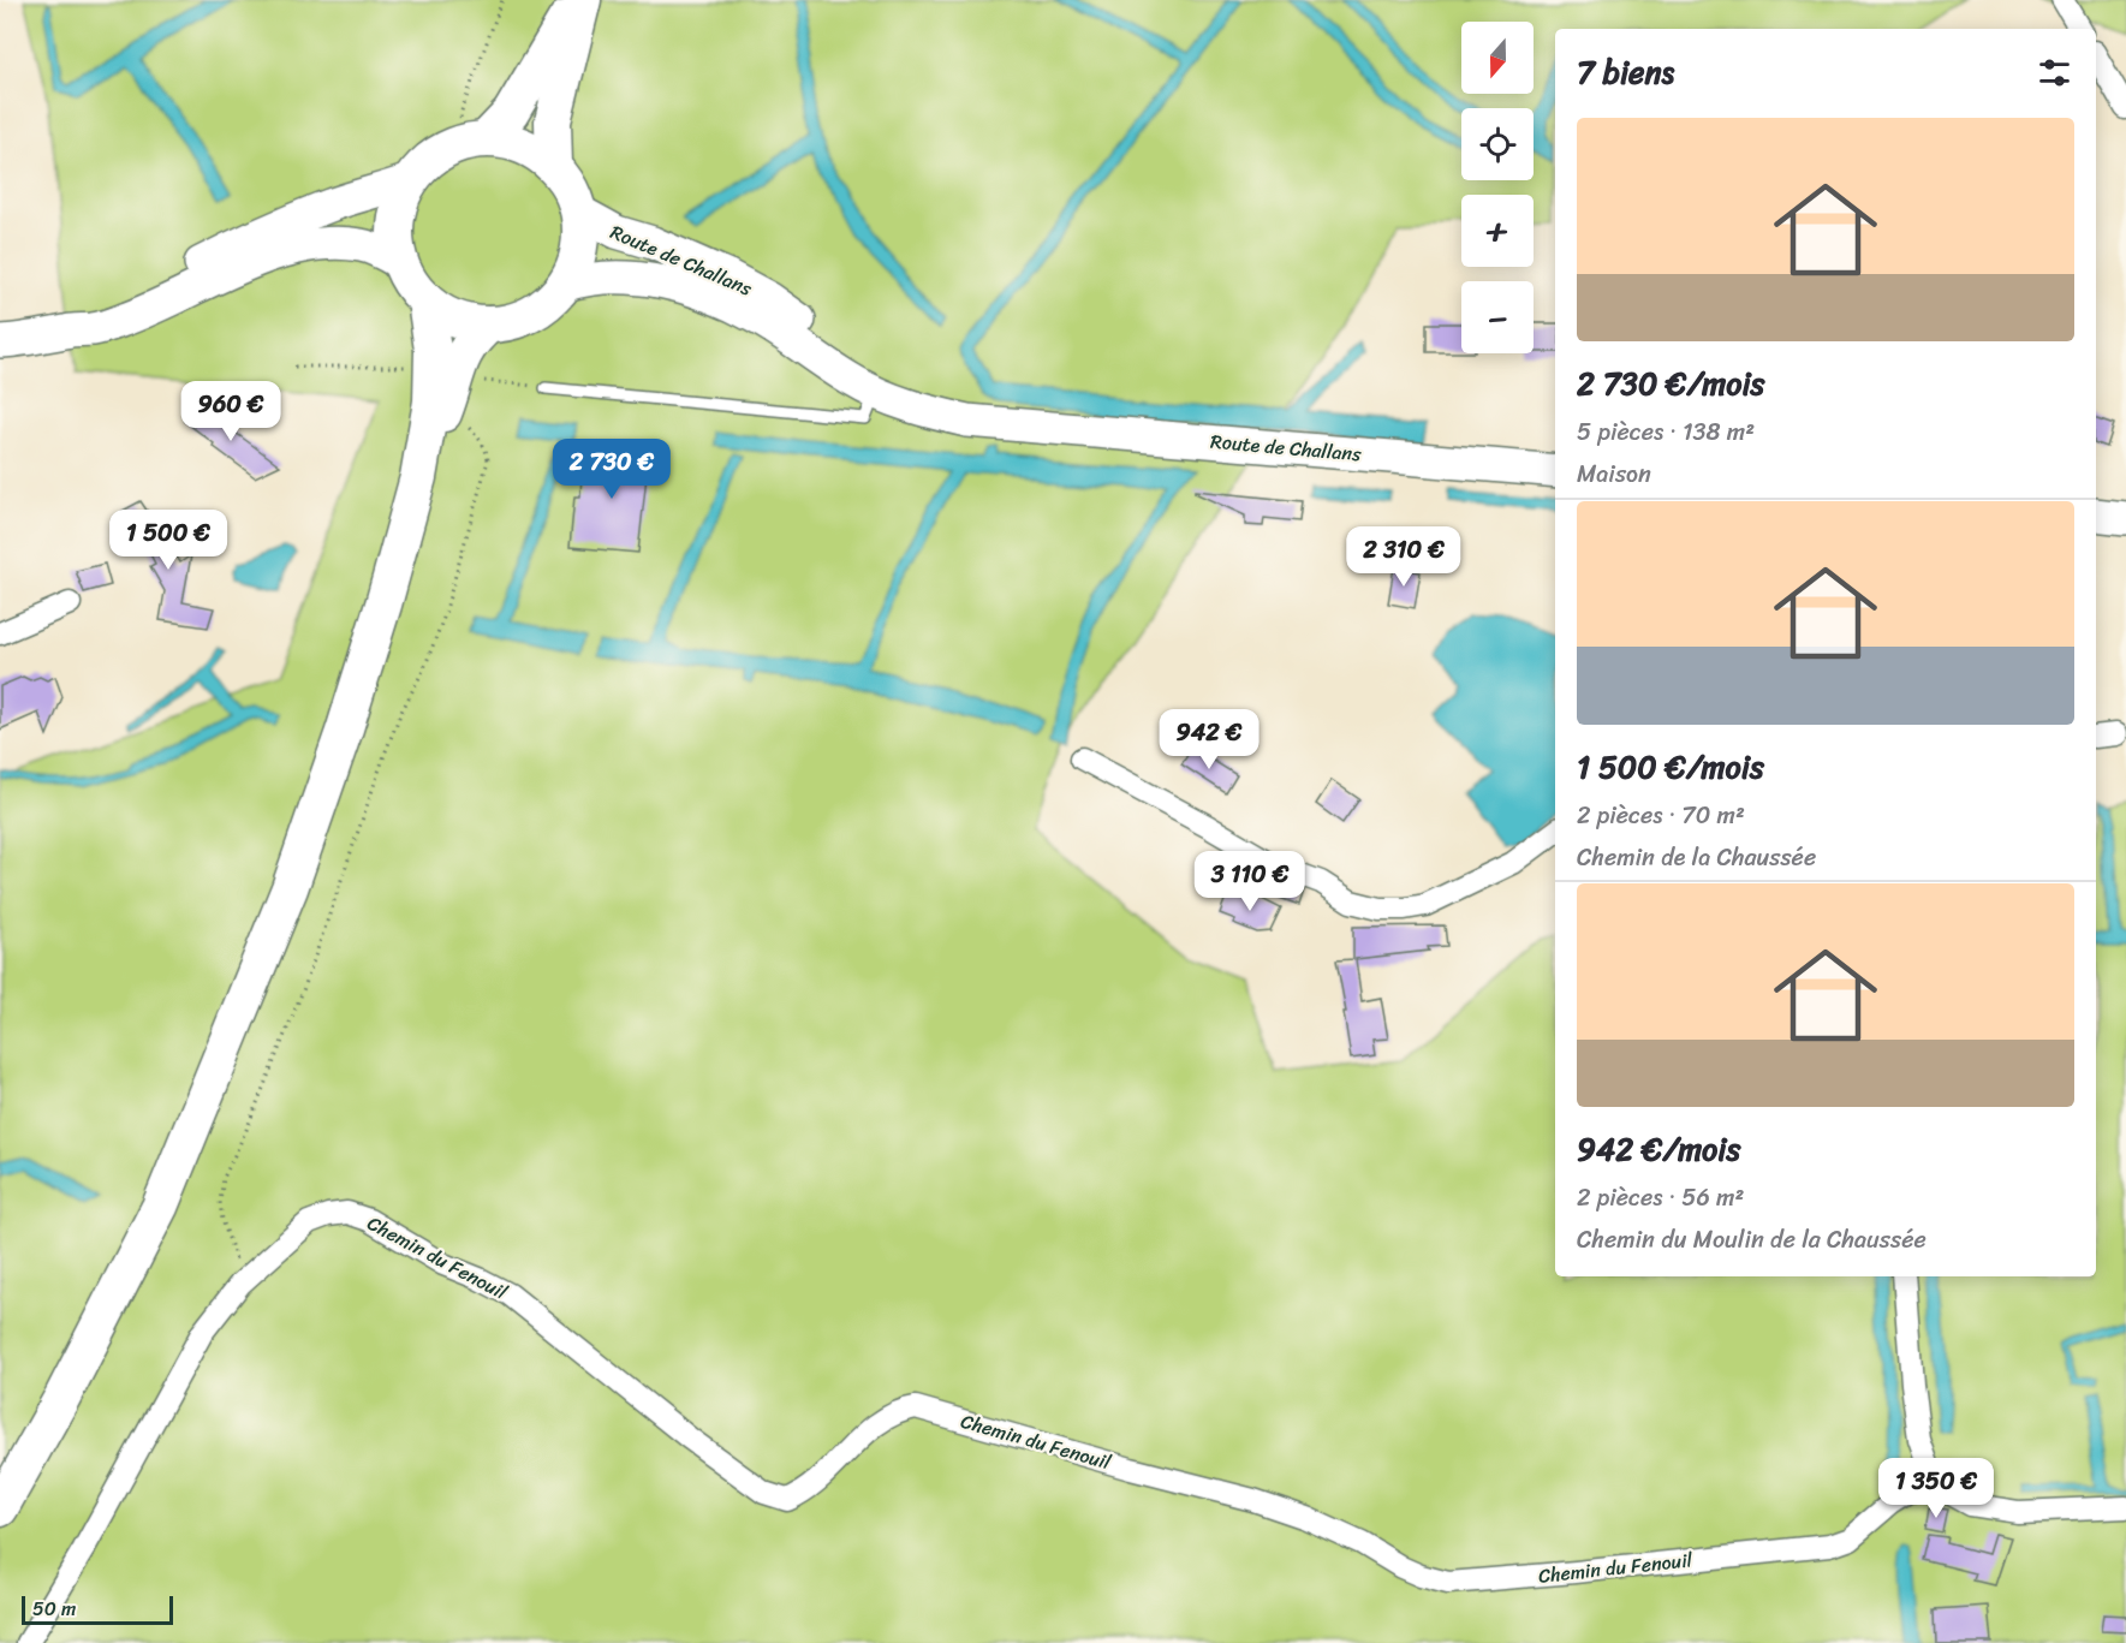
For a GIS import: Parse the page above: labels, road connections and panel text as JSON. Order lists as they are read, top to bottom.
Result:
{
  "streets": {
    "main road": ["Route de Challans"],
    "street": ["Chemin du Fenouil"]
  },
  "scale_bar": "50 m",
  "north": "bottom",
  "page": {
    "map_buttons": ["+", "−"],
    "heading": "7 biens",
    "list": [
      {
        "name": "2 730 €/mois",
        "note": "5 pièces · 138 m² · Maison"
      },
      {
        "name": "1 500 €/mois",
        "note": "2 pièces · 70 m² · Chemin de la Chaussée"
      },
      {
        "name": "942 €/mois",
        "note": "2 pièces · 56 m² · Chemin du Moulin de la Chaussée"
      }
    ],
    "price": [
      "960 €",
      "2 730 €",
      "1 500 €",
      "2 310 €",
      "942 €",
      "3 110 €",
      "1 350 €"
    ],
    "scale": "50 m"
  }
}
